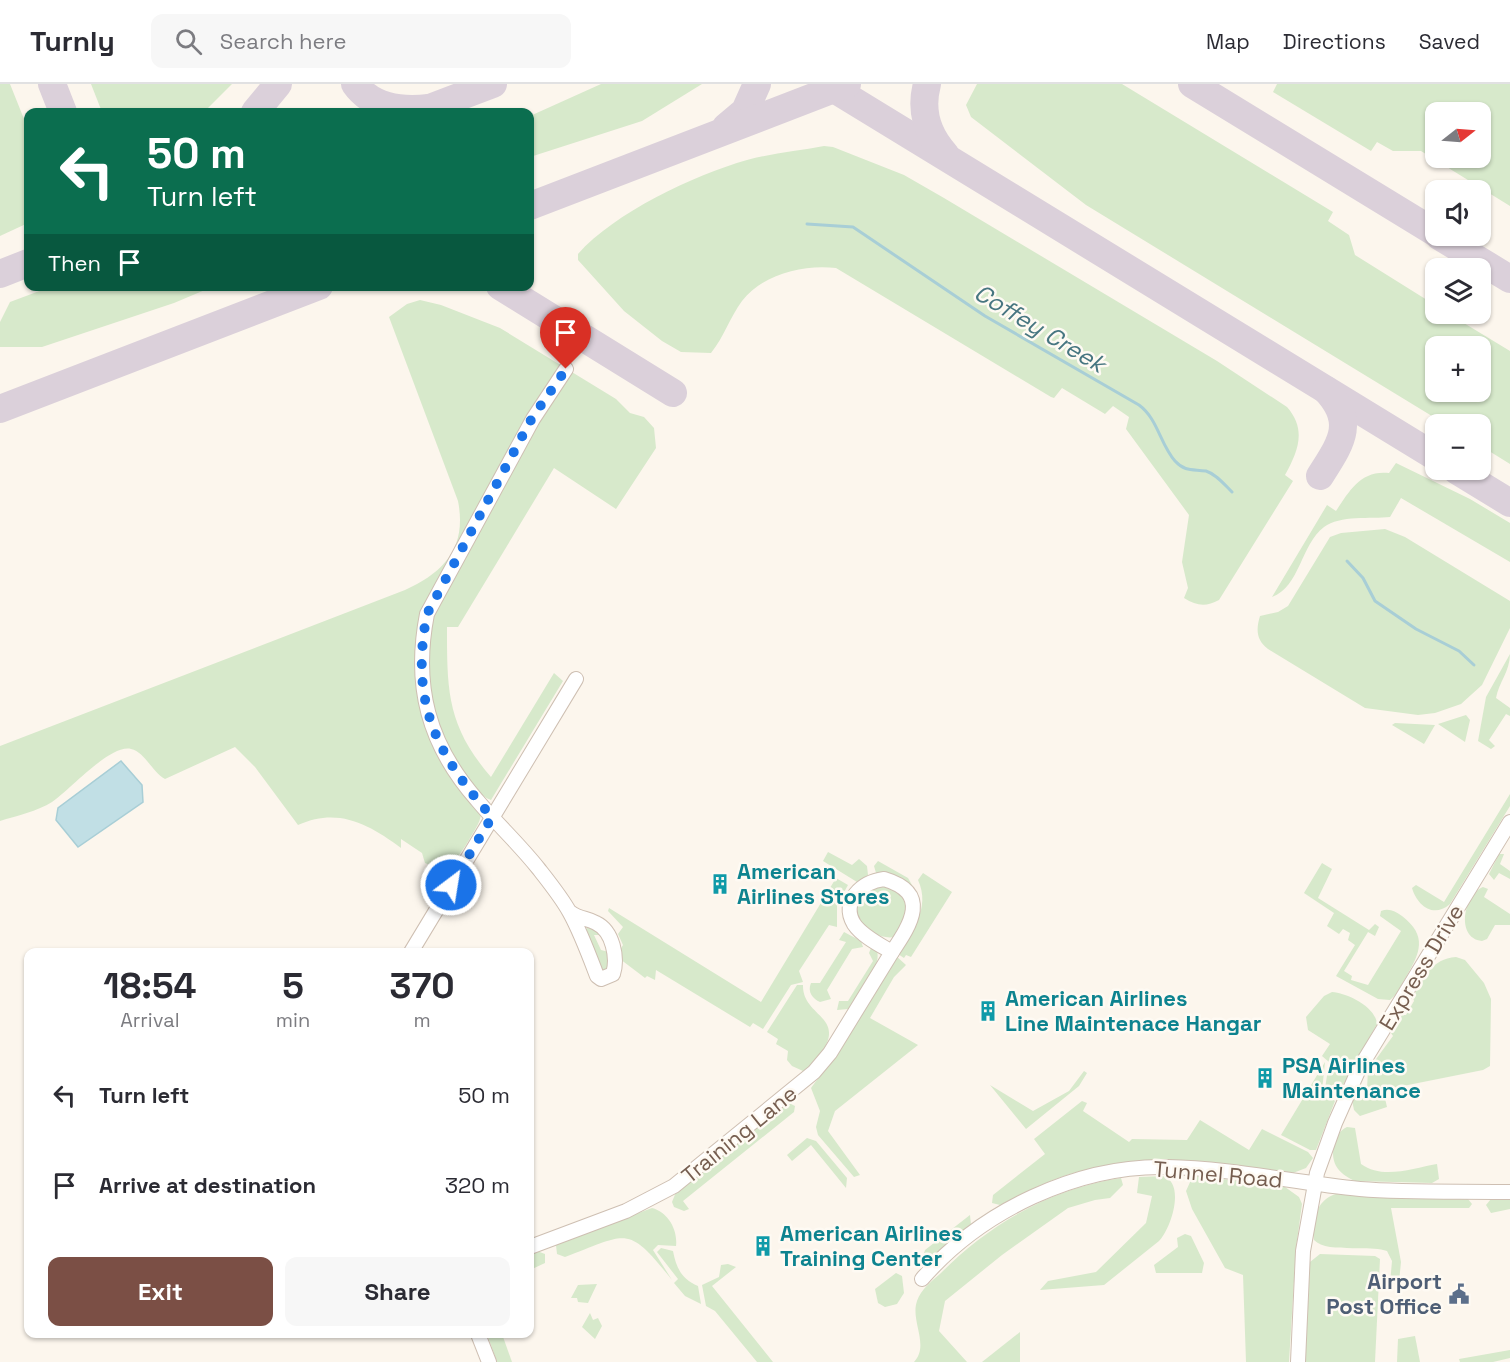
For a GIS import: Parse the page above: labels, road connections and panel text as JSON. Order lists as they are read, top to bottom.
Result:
{
  "streets": {
    "street": ["Express Drive", "Training Lane", "Tunnel Road"]
  },
  "crossings": [
    ["Express Drive", "Tunnel Road"]
  ],
  "water": ["Coffey Creek"],
  "places": {
    "building": [
      "American Airlines Stores",
      "American Airlines Line Maintenace Hangar",
      "PSA Airlines Maintenance",
      "American Airlines Training Center"
    ],
    "public building": ["Airport Post Office"]
  },
  "north": "right",
  "page": {
    "header": "Turnly",
    "search": "Search here",
    "nav": ["Map", "Directions", "Saved"],
    "map_buttons": ["+", "−"],
    "turn": ["50 m", "Turn left"],
    "then": "Then",
    "eta": [
      "18:54",
      "Arrival",
      "5",
      "min",
      "370",
      "m"
    ],
    "list": [
      {
        "name": "Turn left",
        "value": "50 m"
      },
      {
        "name": "Arrive at destination",
        "value": "320 m"
      }
    ],
    "buttons": ["Exit", "Share"]
  }
}
